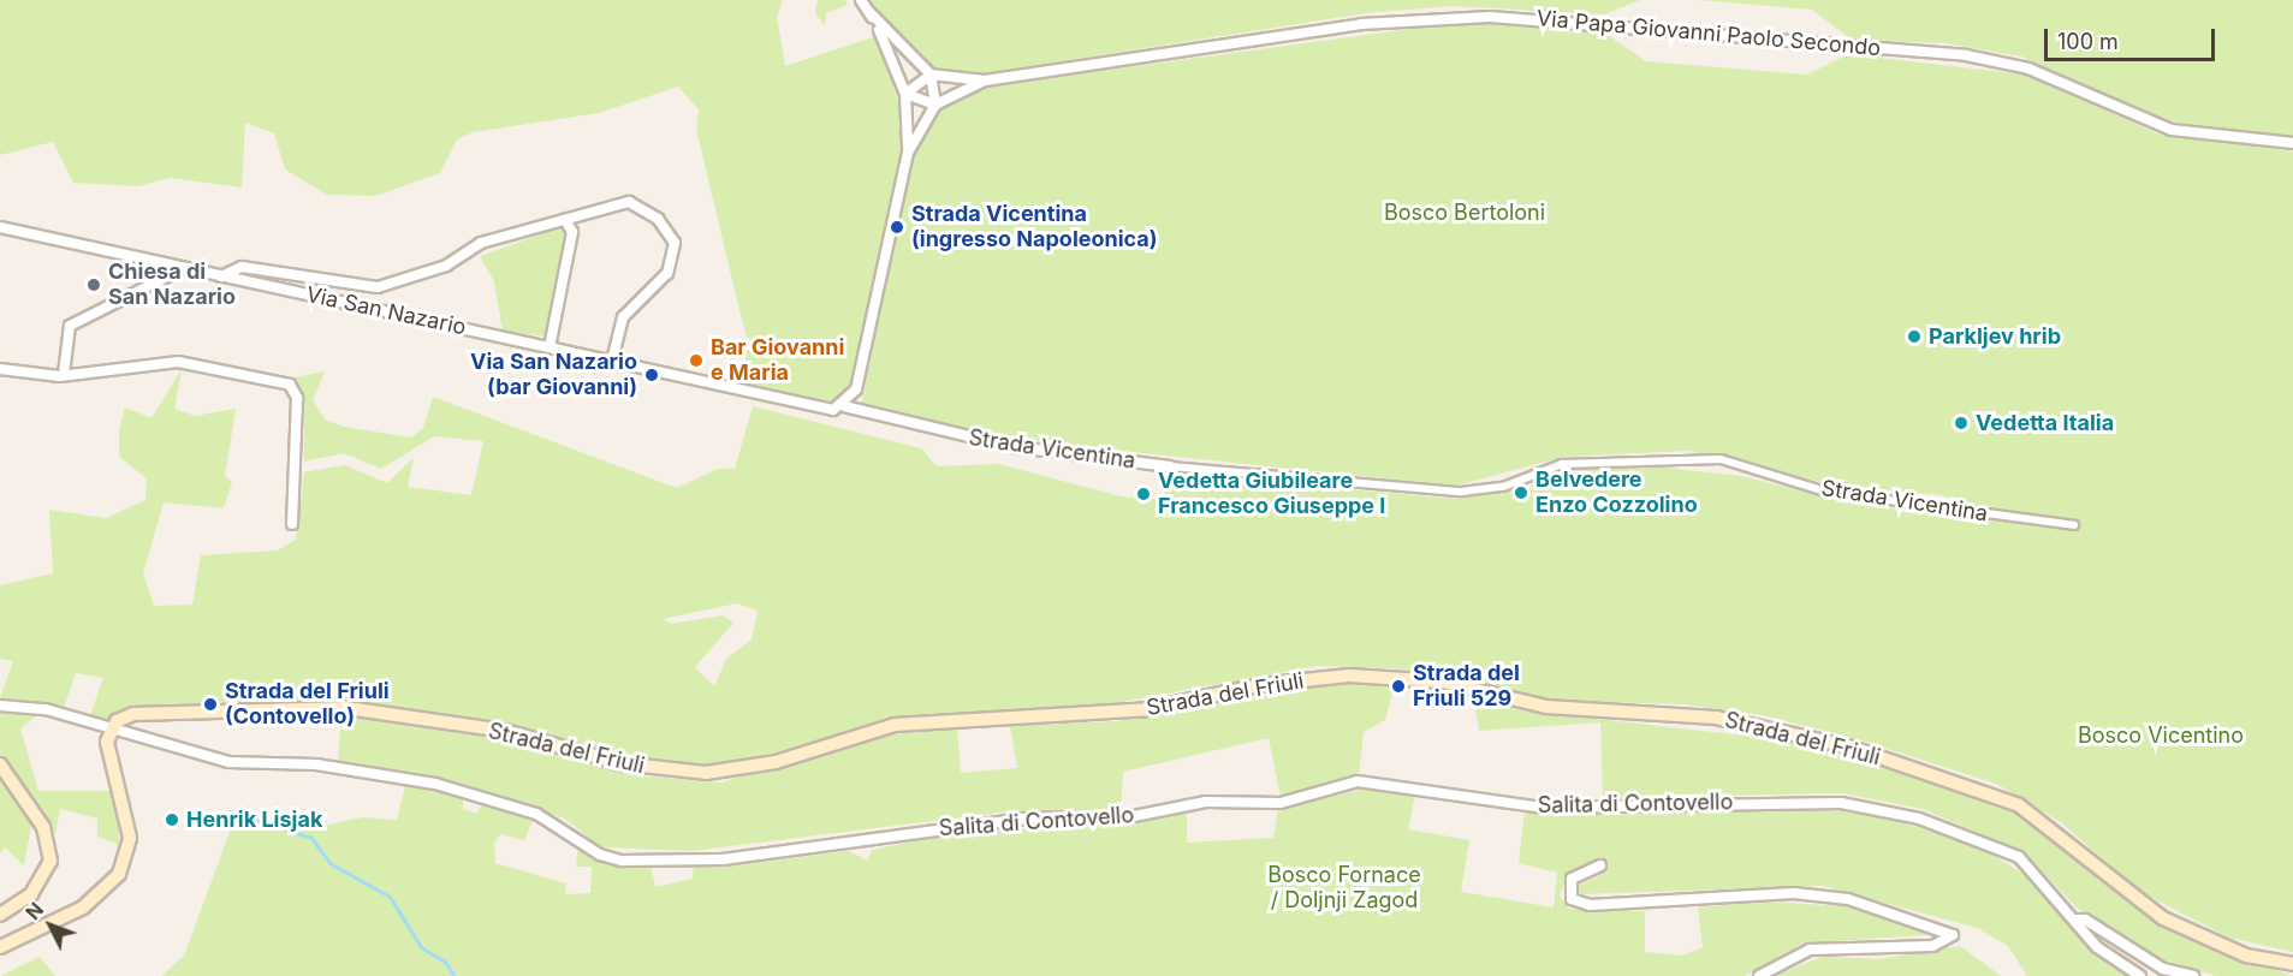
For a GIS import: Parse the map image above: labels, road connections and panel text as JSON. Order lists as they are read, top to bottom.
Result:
{
  "streets": {
    "main road": ["Strada del Friuli"],
    "street": [
      "Via Papa Giovanni Paolo Secondo",
      "Via San Nazario",
      "Strada Vicentina",
      "Salita di Contovello"
    ]
  },
  "crossings": [
    ["Via San Nazario", "Strada Vicentina"],
    ["Strada del Friuli", "Salita di Contovello"]
  ],
  "parks": ["Bosco Bertoloni", "Bosco Vicentino", "Bosco Fornace / Doljnji Zagod"],
  "places": [
    "Strada Vicentina (ingresso Napoleonica)",
    "Chiesa di San Nazario",
    "Parkljev hrib",
    "Bar Giovanni e Maria",
    "Via San Nazario (bar Giovanni)",
    "Vedetta Italia",
    "Belvedere Enzo Cozzolino",
    "Vedetta Giubileare Francesco Giuseppe I",
    "Strada del Friuli 529",
    "Strada del Friuli (Contovello)",
    "Henrik Lisjak"
  ],
  "scale_bar": "100 m",
  "north": "top left"
}
